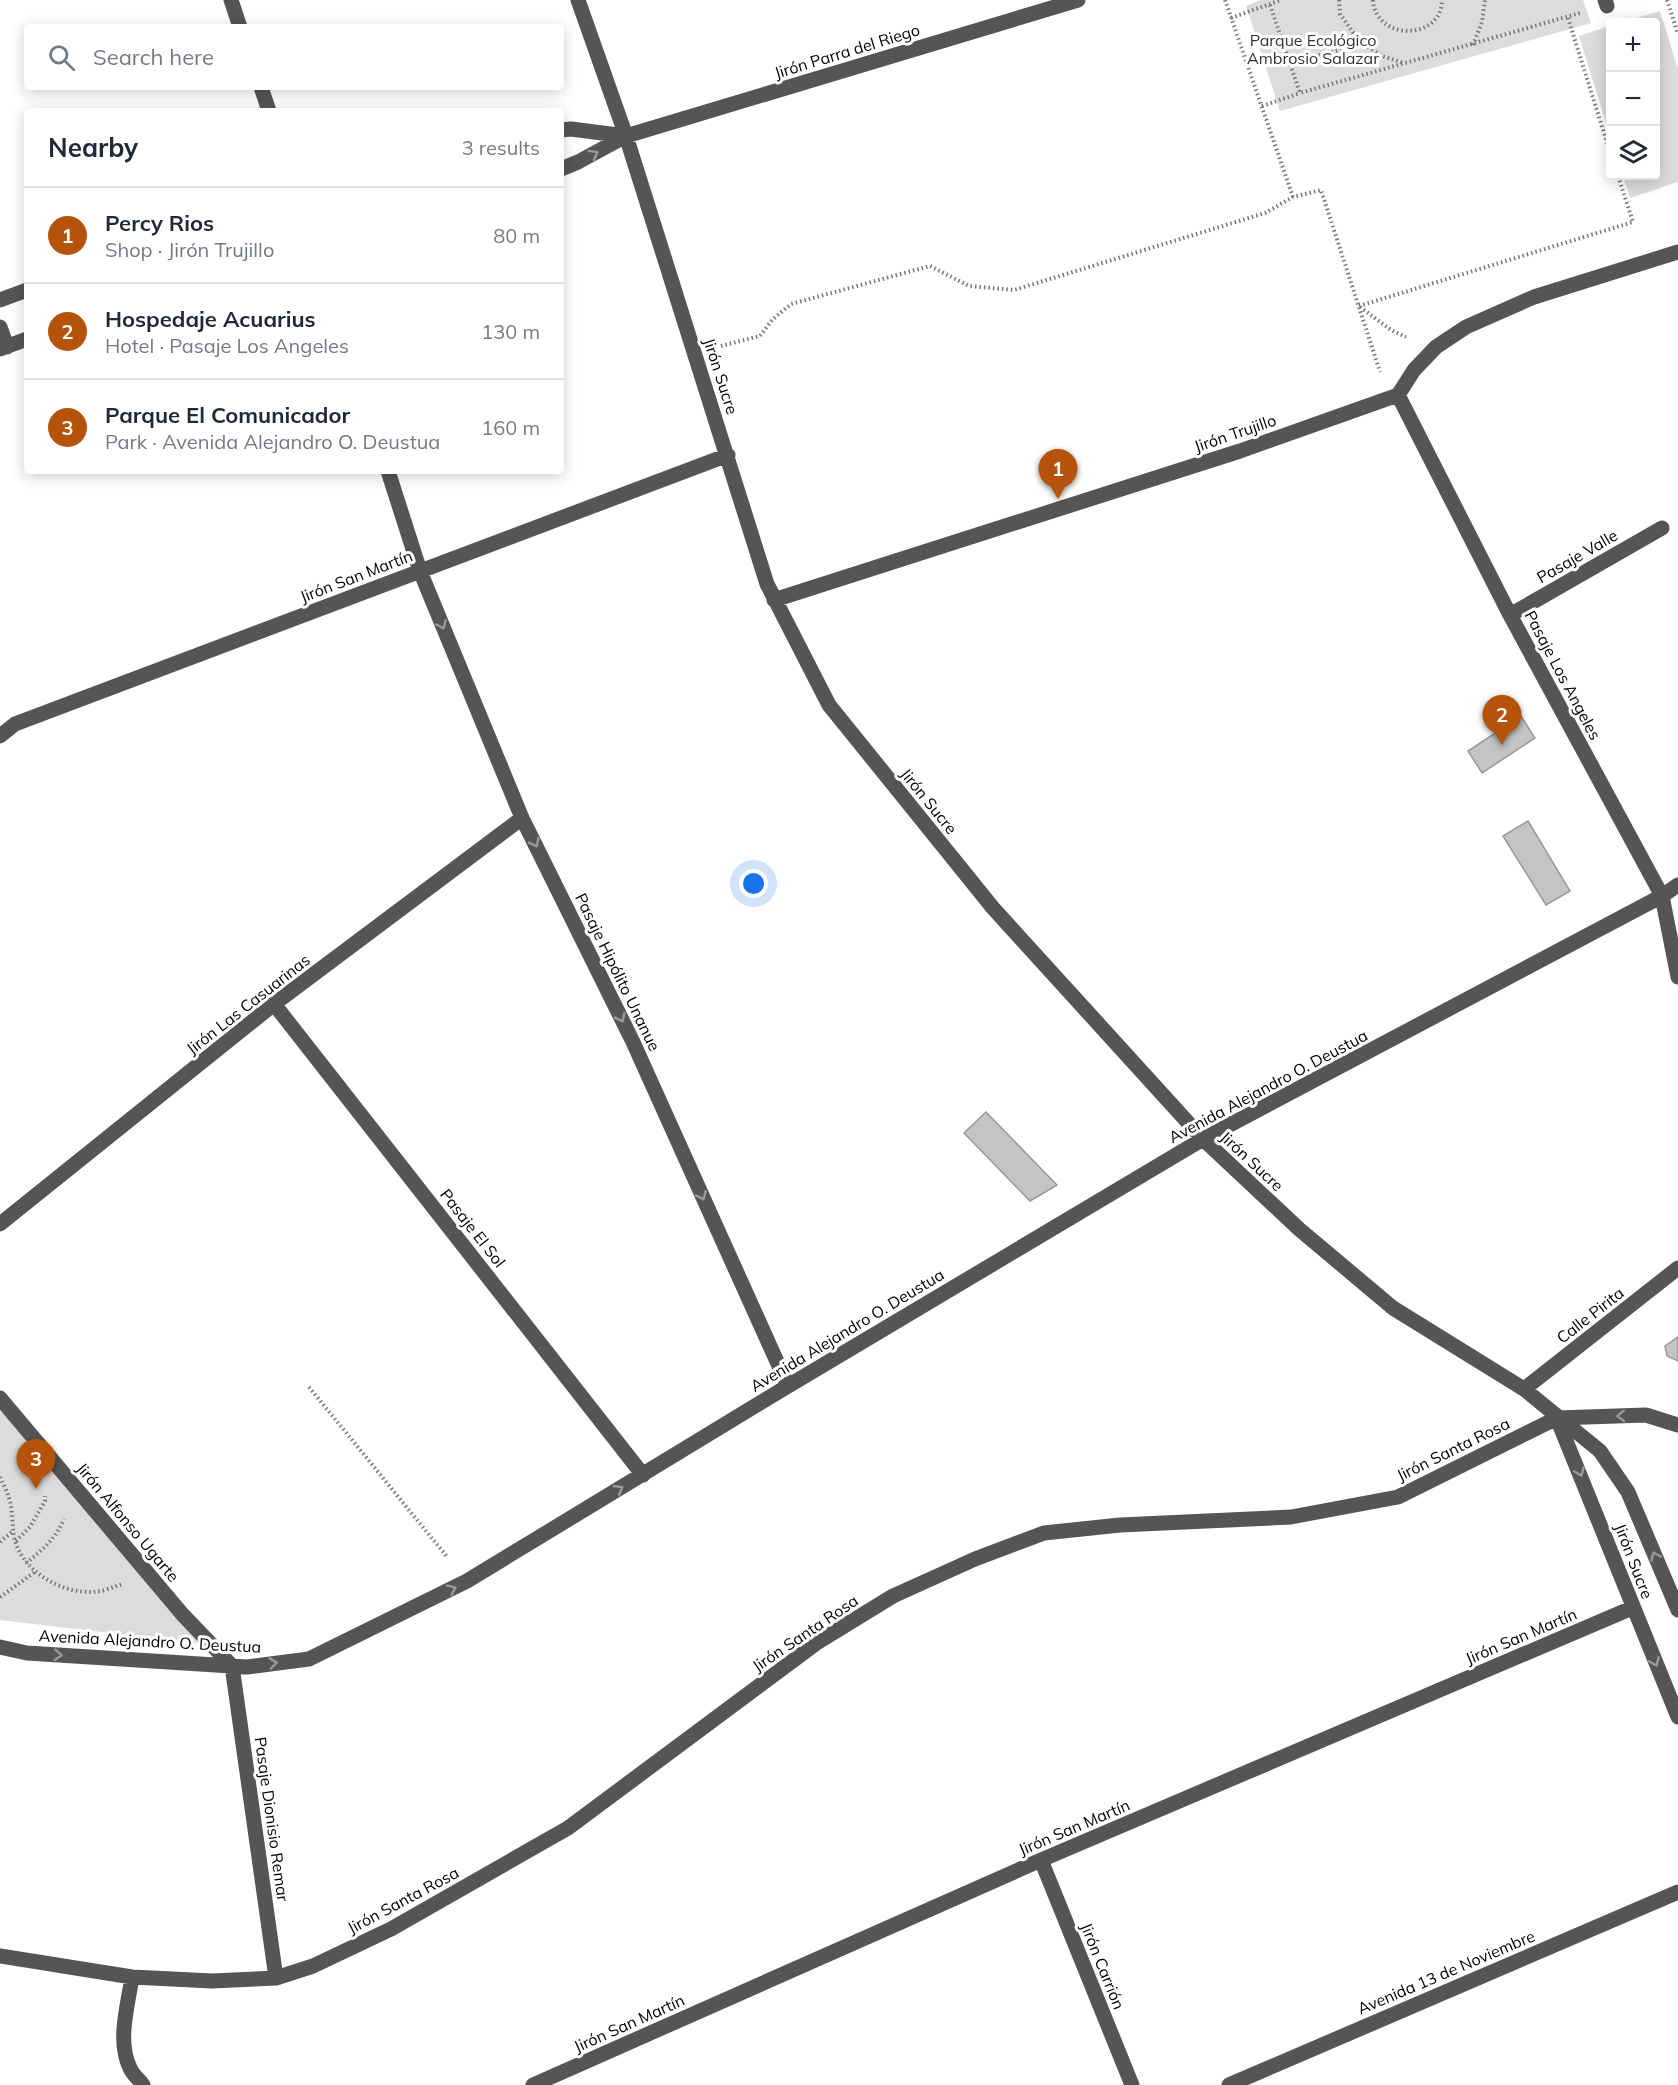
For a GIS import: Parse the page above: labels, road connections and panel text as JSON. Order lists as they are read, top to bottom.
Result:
{
  "streets": {
    "street": [
      "Jirón Parra del Riego",
      "Jirón Sucre",
      "Jirón Trujillo",
      "Pasaje Valle",
      "Jirón San Martín",
      "Pasaje Los Angeles",
      "Pasaje Hipólito Unanue",
      "Jirón Las Casuarinas",
      "Avenida Alejandro O. Deustua",
      "Pasaje El Sol",
      "Calle Pirita",
      "Jirón Santa Rosa",
      "Jirón Alfonso Ugarte",
      "Pasaje Dionisio Remar",
      "Jirón Carrión",
      "Avenida 13 de Noviembre"
    ]
  },
  "crossings": [
    ["Jirón Parra del Riego", "Jirón Sucre"],
    ["Jirón Sucre", "Jirón Trujillo"],
    ["Jirón Sucre", "Jirón San Martín"],
    ["Jirón Sucre", "Avenida Alejandro O. Deustua"],
    ["Jirón Sucre", "Calle Pirita"],
    ["Jirón Sucre", "Jirón Santa Rosa"],
    ["Jirón Trujillo", "Pasaje Los Angeles"],
    ["Pasaje Valle", "Pasaje Los Angeles"],
    ["Jirón San Martín", "Pasaje Hipólito Unanue"],
    ["Jirón San Martín", "Jirón Carrión"],
    ["Pasaje Los Angeles", "Avenida Alejandro O. Deustua"],
    ["Pasaje Hipólito Unanue", "Jirón Las Casuarinas"],
    ["Pasaje Hipólito Unanue", "Avenida Alejandro O. Deustua"],
    ["Jirón Las Casuarinas", "Pasaje El Sol"],
    ["Avenida Alejandro O. Deustua", "Pasaje El Sol"],
    ["Avenida Alejandro O. Deustua", "Jirón Alfonso Ugarte"],
    ["Avenida Alejandro O. Deustua", "Pasaje Dionisio Remar"],
    ["Jirón Santa Rosa", "Pasaje Dionisio Remar"],
    ["Jirón Alfonso Ugarte", "Pasaje Dionisio Remar"]
  ],
  "one_way": ["Pasaje Hipólito Unanue", "Avenida Alejandro O. Deustua"],
  "parks": ["Parque Ecológico Ambrosio Salazar"],
  "page": {
    "map_buttons": ["+", "−"],
    "search": "Search here",
    "heading": ["Nearby", "3 results"],
    "list": [
      {
        "mark": "1",
        "name": "Percy Rios",
        "note": "Shop · Jirón Trujillo",
        "value": "80 m"
      },
      {
        "mark": "2",
        "name": "Hospedaje Acuarius",
        "note": "Hotel · Pasaje Los Angeles",
        "value": "130 m"
      },
      {
        "mark": "3",
        "name": "Parque El Comunicador",
        "note": "Park · Avenida Alejandro O. Deustua",
        "value": "160 m"
      }
    ],
    "pins": ["1", "2", "3"]
  }
}
